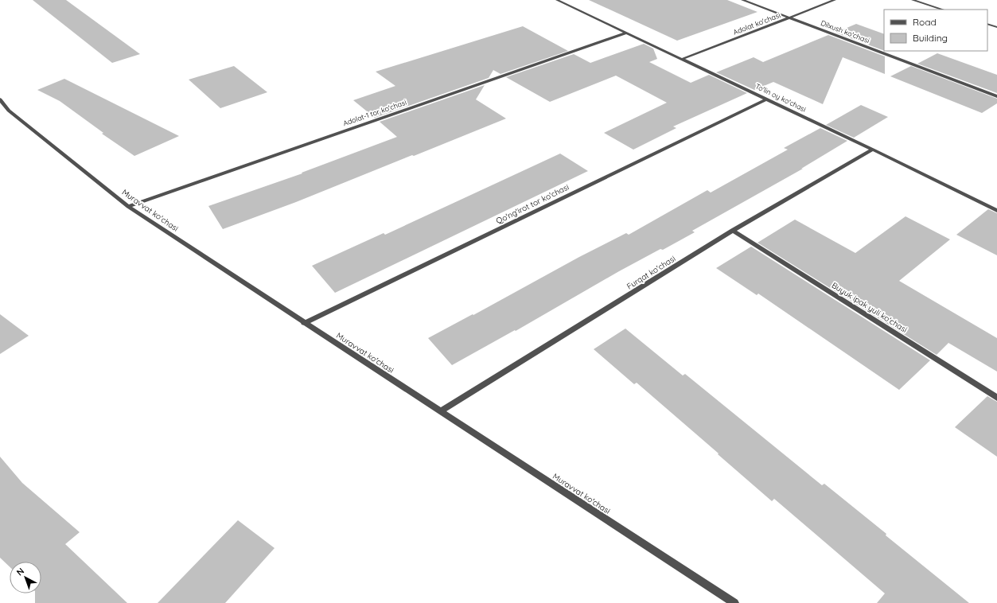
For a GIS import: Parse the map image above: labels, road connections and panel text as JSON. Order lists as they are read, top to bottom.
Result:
{
  "streets": {
    "street": [
      "Adolat ko'chasi",
      "Dilxush ko'chasi",
      "To'lin oy ko'chasi",
      "Adolat-1 tor ko'chasi",
      "Qo'ng'irot tor ko'chasi",
      "Muravvat ko'chasi",
      "Furqat ko'chasi",
      "Buyuk ipak yuli ko'chasi"
    ]
  },
  "crossings": [
    ["Adolat ko'chasi", "Dilxush ko'chasi"],
    ["Adolat ko'chasi", "To'lin oy ko'chasi"],
    ["To'lin oy ko'chasi", "Adolat-1 tor ko'chasi"],
    ["To'lin oy ko'chasi", "Qo'ng'irot tor ko'chasi"],
    ["To'lin oy ko'chasi", "Furqat ko'chasi"],
    ["Adolat-1 tor ko'chasi", "Muravvat ko'chasi"],
    ["Qo'ng'irot tor ko'chasi", "Muravvat ko'chasi"],
    ["Muravvat ko'chasi", "Furqat ko'chasi"],
    ["Furqat ko'chasi", "Buyuk ipak yuli ko'chasi"]
  ],
  "legend": ["Road", "Building"],
  "north": "top left"
}
